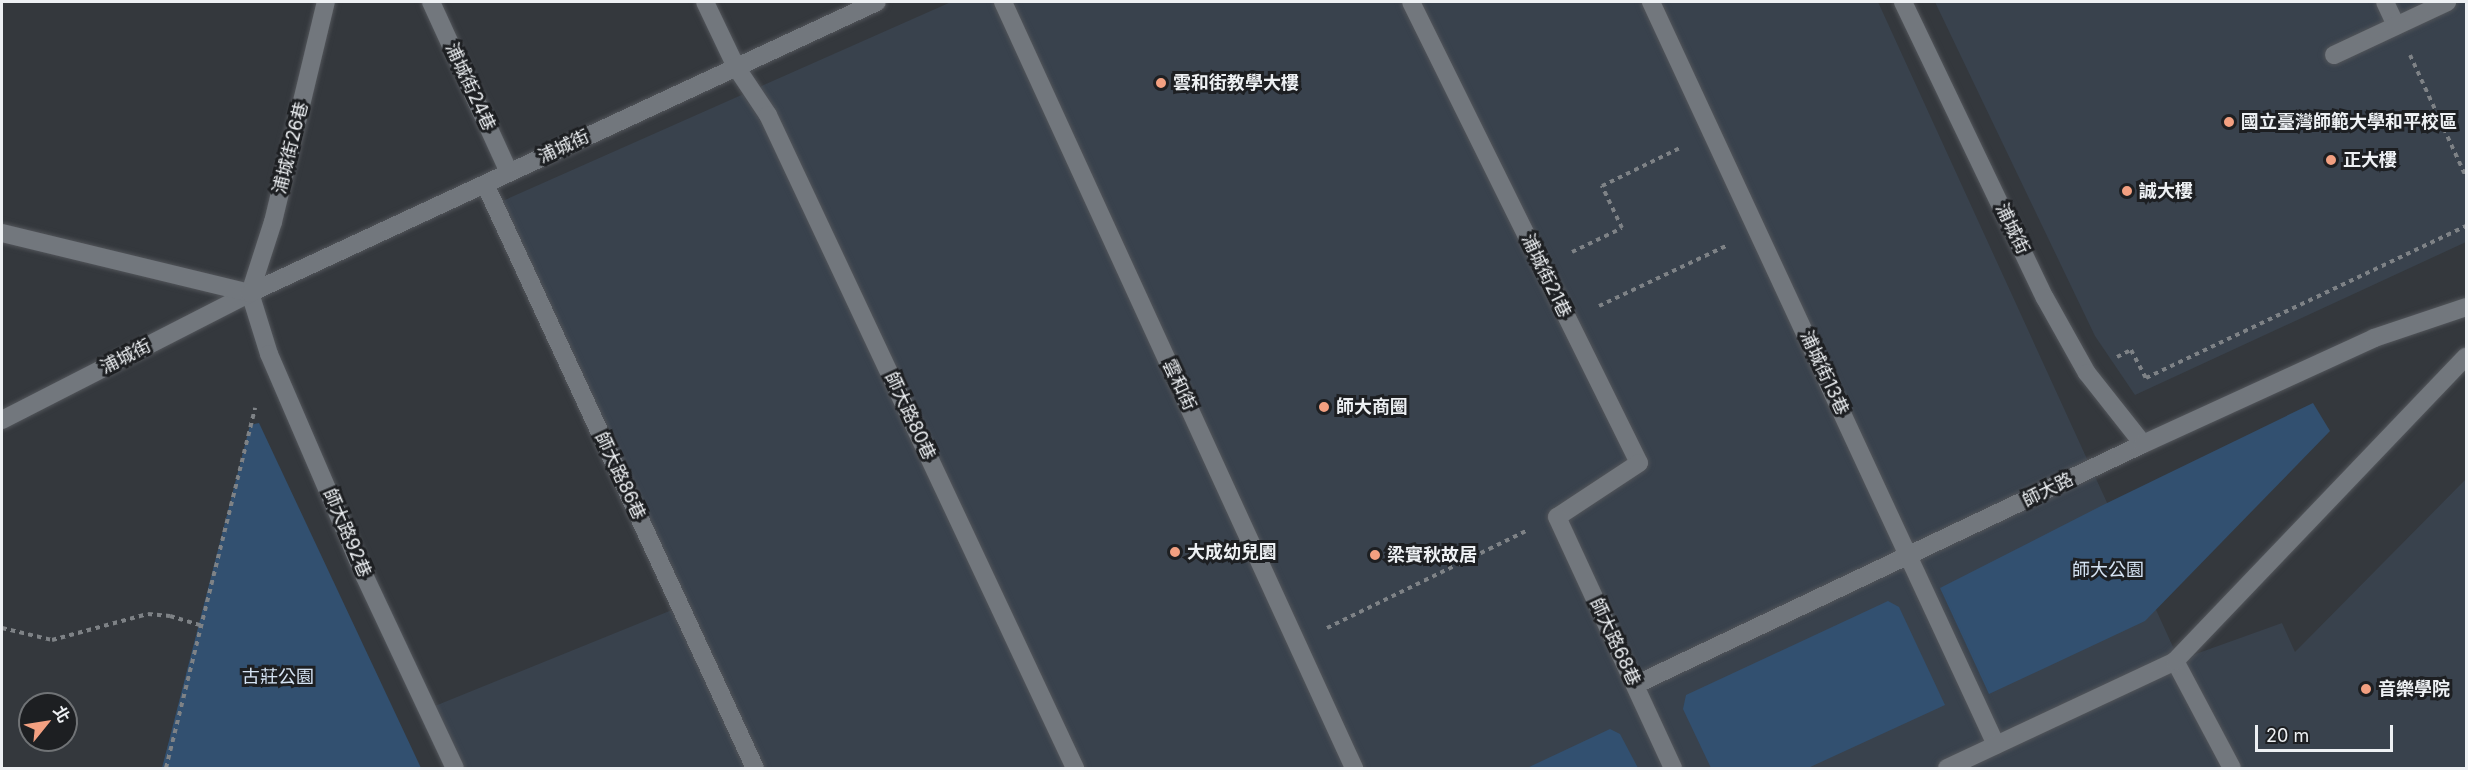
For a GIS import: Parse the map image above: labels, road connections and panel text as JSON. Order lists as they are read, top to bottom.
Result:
{
  "streets": {
    "street": [
      "浦城街24巷",
      "浦城街",
      "浦城街26巷",
      "浦城街21巷",
      "浦城街13巷",
      "雲和街",
      "師大路80巷",
      "師大路86巷",
      "師大路",
      "師大路92巷",
      "師大路68巷"
    ]
  },
  "crossings": [
    ["浦城街24巷", "浦城街"],
    ["浦城街", "浦城街26巷"],
    ["浦城街", "師大路80巷"],
    ["浦城街", "師大路86巷"],
    ["浦城街", "師大路"],
    ["浦城街", "師大路92巷"],
    ["浦城街26巷", "師大路92巷"],
    ["浦城街21巷", "師大路68巷"],
    ["浦城街13巷", "師大路"],
    ["師大路", "師大路68巷"]
  ],
  "parks": ["師大公園", "古莊公園"],
  "places": [
    "雲和街教學大樓",
    "國立臺灣師範大學和平校區",
    "正大樓",
    "誠大樓",
    "師大商圈",
    "大成幼兒園",
    "梁實秋故居",
    "音樂學院"
  ],
  "scale_bar": "20 m",
  "north": "top right"
}
